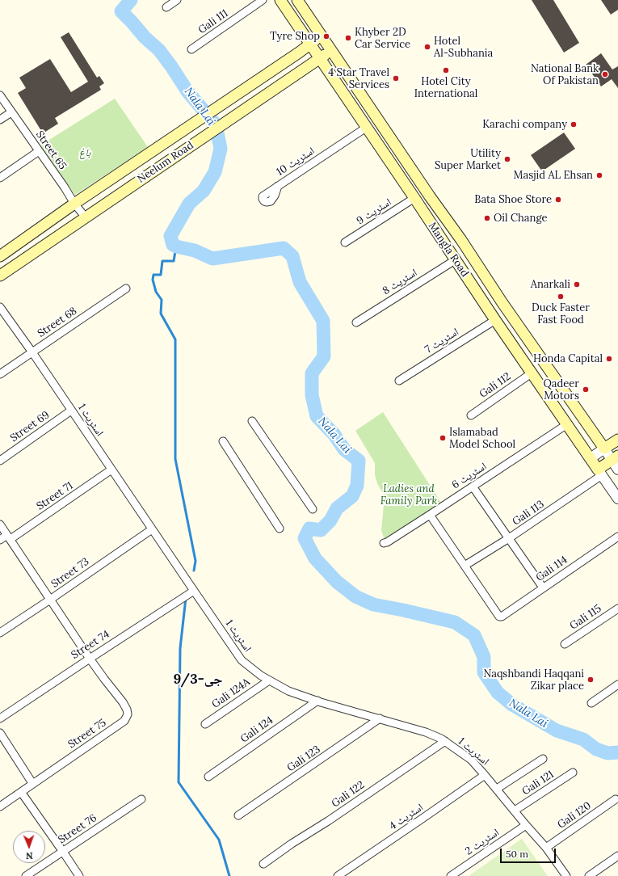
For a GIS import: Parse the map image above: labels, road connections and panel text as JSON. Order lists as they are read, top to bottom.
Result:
{
  "streets": {
    "main road": ["Neelum Road", "Mangla Road"],
    "street": [
      "Gali 111",
      "Street 65",
      "اسٹریٹ 10",
      "اسٹریٹ 9",
      "اسٹریٹ 8",
      "Street 68",
      "اسٹریٹ 7",
      "Gali 112",
      "اسٹریٹ 1",
      "Street 69",
      "اسٹریٹ 6",
      "Street 71",
      "Gali 113",
      "Gali 114",
      "Street 73",
      "Gali 115",
      "Street 74",
      "Gali 124A",
      "Gali 124",
      "Street 75",
      "Gali 123",
      "Gali 121",
      "Gali 122",
      "Gali 120",
      "اسٹریٹ 4",
      "Street 76",
      "اسٹریٹ 2"
    ]
  },
  "crossings": [
    ["Street 65", "Neelum Road"],
    ["اسٹریٹ 10", "Mangla Road"],
    ["Neelum Road", "Mangla Road"],
    ["اسٹریٹ 9", "Mangla Road"],
    ["Mangla Road", "اسٹریٹ 8"],
    ["Mangla Road", "اسٹریٹ 7"],
    ["Mangla Road", "Gali 112"],
    ["Mangla Road", "اسٹریٹ 6"],
    ["Mangla Road", "Gali 113"],
    ["Street 68", "اسٹریٹ 1"],
    ["اسٹریٹ 1", "Street 69"],
    ["اسٹریٹ 1", "Street 71"],
    ["اسٹریٹ 1", "Street 73"],
    ["اسٹریٹ 1", "Street 74"],
    ["اسٹریٹ 1", "Gali 124A"],
    ["اسٹریٹ 1", "Gali 124"],
    ["اسٹریٹ 1", "Gali 123"],
    ["اسٹریٹ 1", "Gali 121"],
    ["اسٹریٹ 1", "Gali 122"],
    ["اسٹریٹ 1", "Gali 120"],
    ["اسٹریٹ 1", "اسٹریٹ 4"],
    ["اسٹریٹ 1", "اسٹریٹ 2"],
    ["Street 71", "Street 75"],
    ["Gali 113", "Gali 114"],
    ["Street 73", "Street 75"],
    ["Street 74", "Street 75"]
  ],
  "districts": ["جی-9/3"],
  "water": ["Nala Lai"],
  "parks": ["باغ", "Ladies and Family Park"],
  "places": [
    "Tyre Shop",
    "Khyber 2D Car Service",
    "Hotel Al-Subhania",
    "Hotel City International",
    "National Bank Of Pakistan",
    "4 Star Travel Services",
    "Karachi company",
    "Utility Super Market",
    "Masjid AL Ehsan",
    "Bata Shoe Store",
    "Oil Change",
    "Anarkali",
    "Duck Faster Fast Food",
    "Honda Capital",
    "Qadeer Motors",
    "Islamabad Model School",
    "Naqshbandi Haqqani Zikar place"
  ],
  "scale_bar": "50 m",
  "north": "bottom"
}
